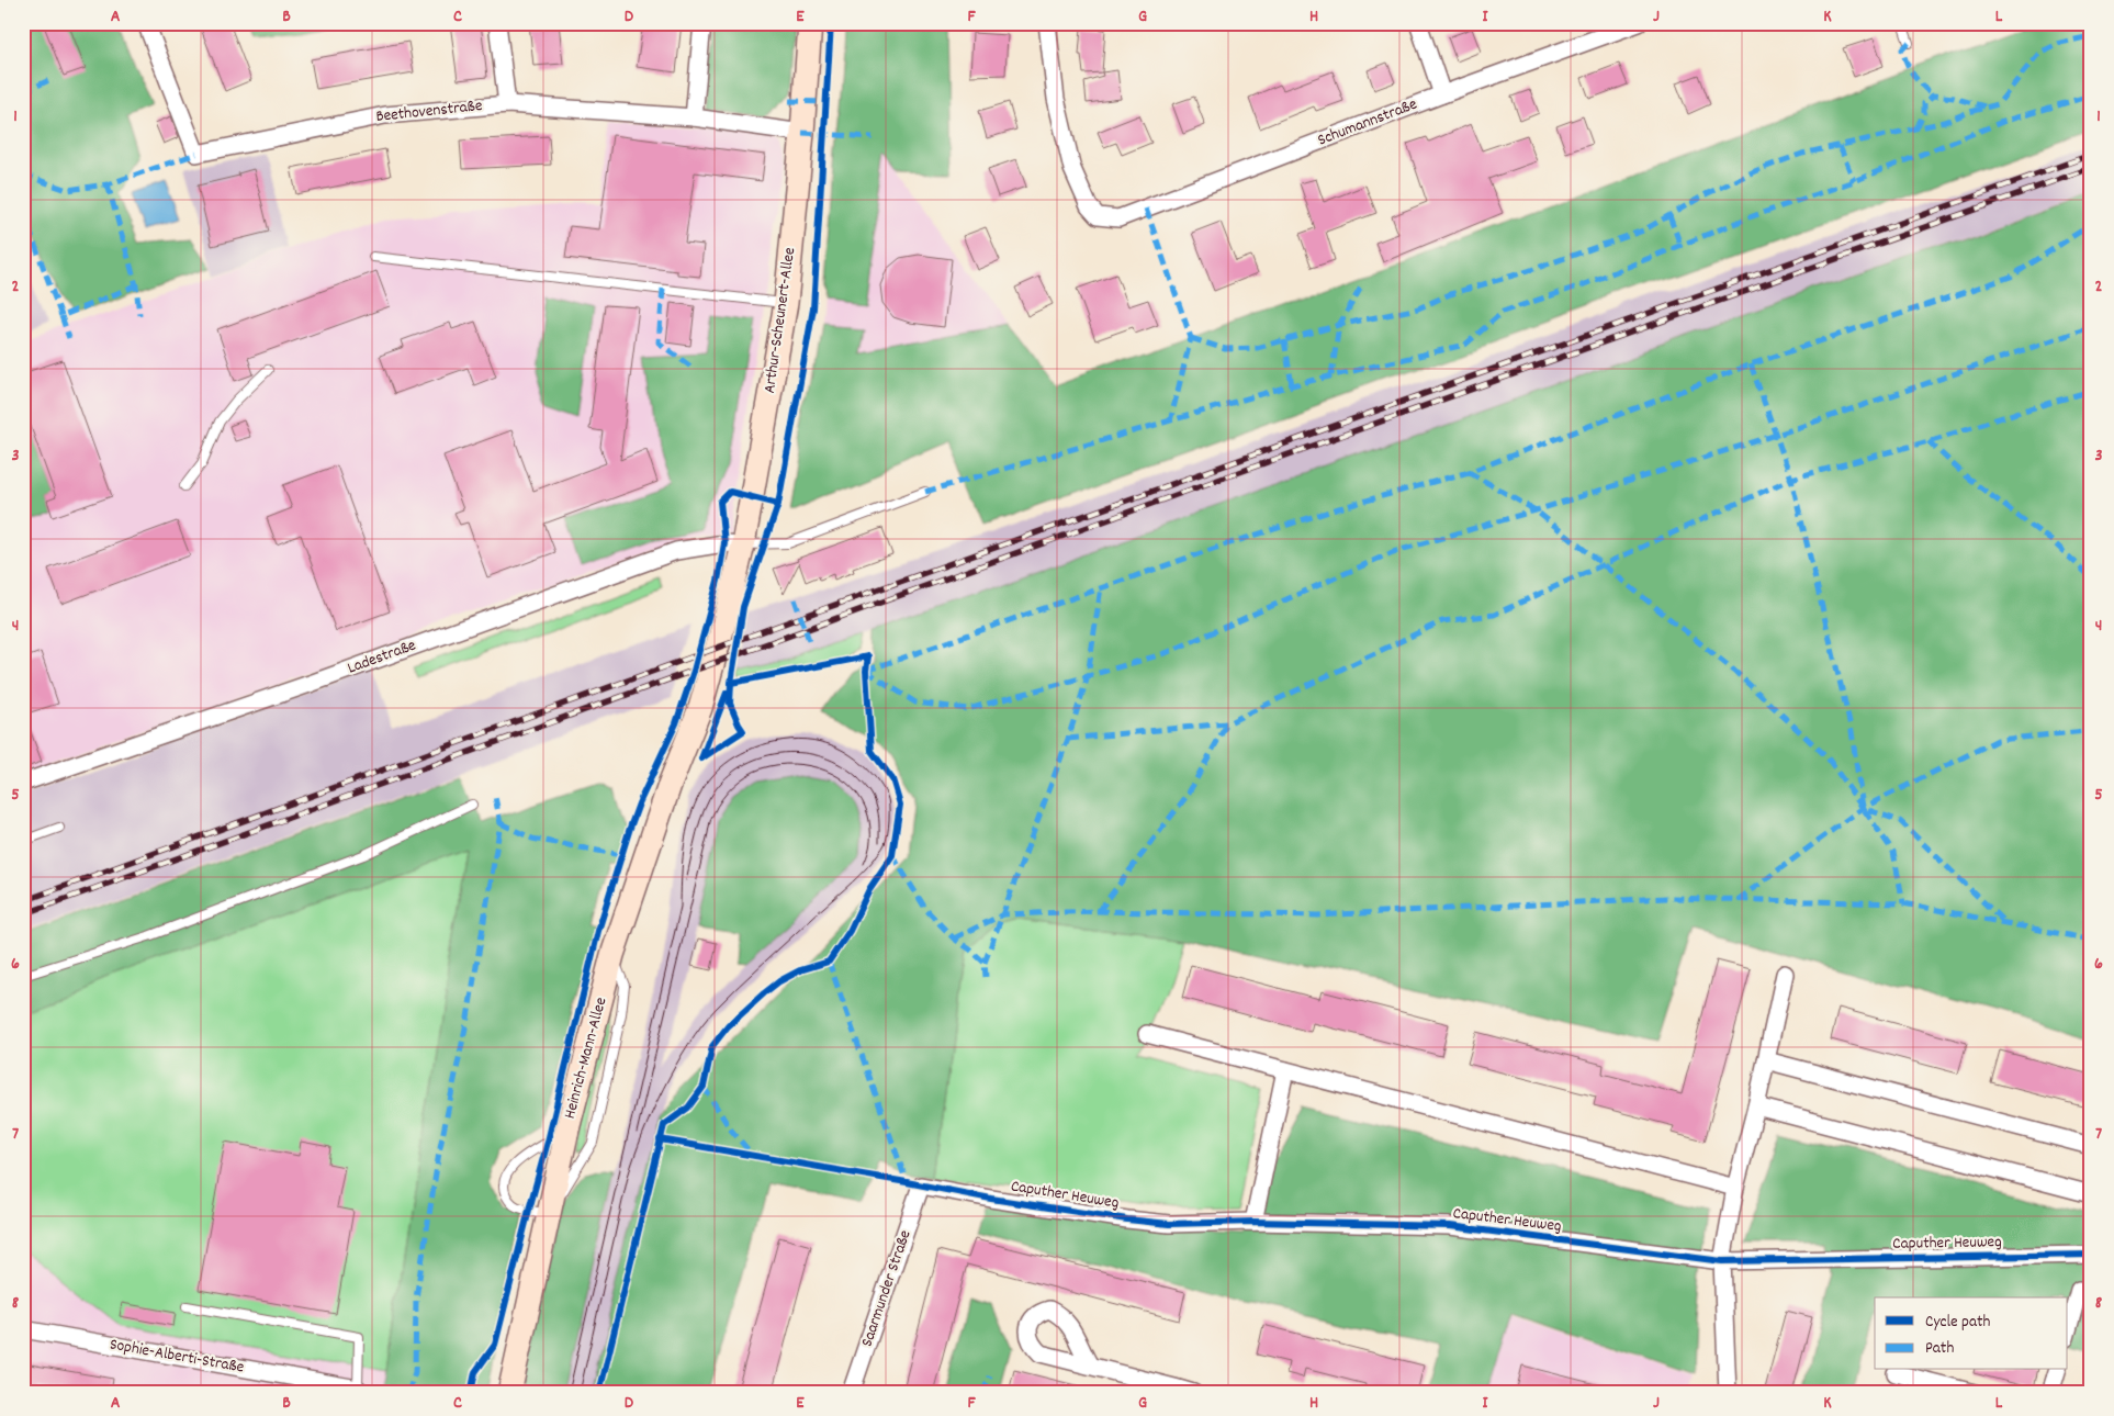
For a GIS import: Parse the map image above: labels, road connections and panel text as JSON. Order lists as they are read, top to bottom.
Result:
{
  "streets": {
    "main road": ["Arthur-Scheunert-Allee", "Heinrich-Mann-Allee"],
    "street": [
      "Beethovenstraße",
      "Schumannstraße",
      "Ladestraße",
      "Caputher Heuweg",
      "Saarmunder Straße",
      "Sophie-Alberti-Straße"
    ]
  },
  "crossings": [
    ["Beethovenstraße", "Arthur-Scheunert-Allee"],
    ["Arthur-Scheunert-Allee", "Ladestraße"],
    ["Arthur-Scheunert-Allee", "Heinrich-Mann-Allee"],
    ["Caputher Heuweg", "Saarmunder Straße"]
  ],
  "legend": ["Cycle path", "Path"],
  "grid": {
    "columns": [
      "A",
      "B",
      "C",
      "D",
      "E",
      "F",
      "G",
      "H",
      "I",
      "J",
      "K",
      "L"
    ],
    "rows": [
      "1",
      "2",
      "3",
      "4",
      "5",
      "6",
      "7",
      "8"
    ]
  }
}
